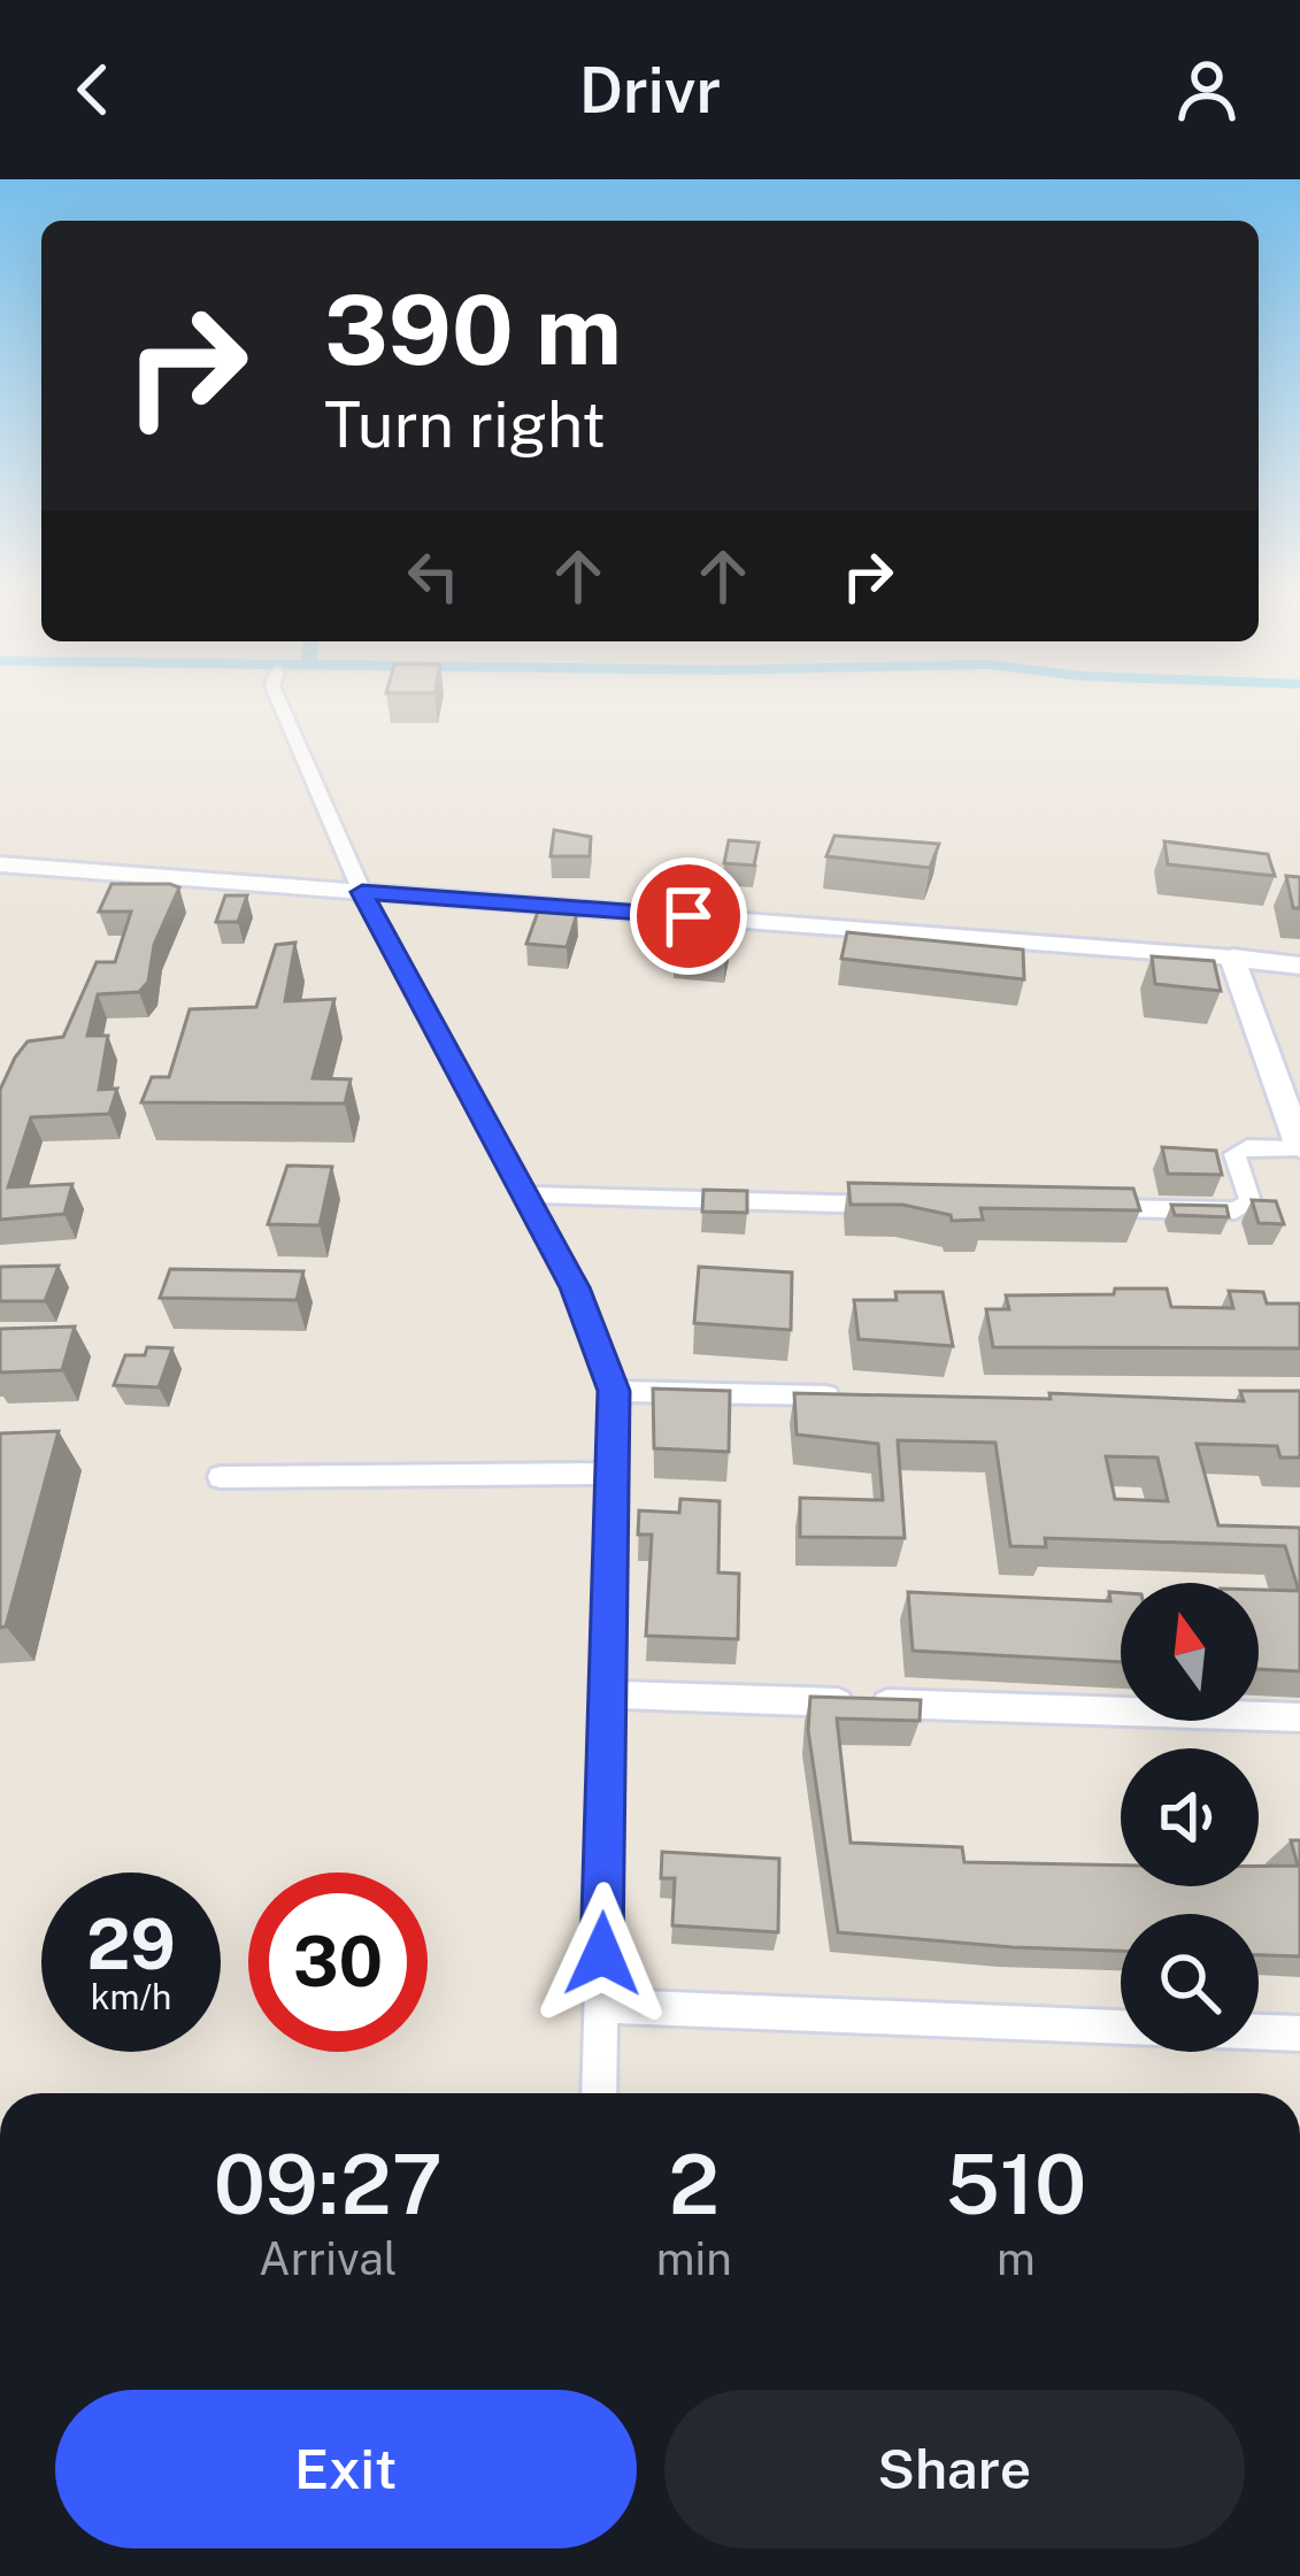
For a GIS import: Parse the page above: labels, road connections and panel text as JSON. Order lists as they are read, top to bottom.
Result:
{
  "north": "top",
  "page": {
    "header": "Drivr",
    "turn": ["390 m", "Turn right"],
    "speed": "29 km/h",
    "limit": "30",
    "eta": [
      "09:27",
      "Arrival",
      "2",
      "min",
      "510",
      "m"
    ],
    "buttons": ["Exit", "Share"]
  }
}
